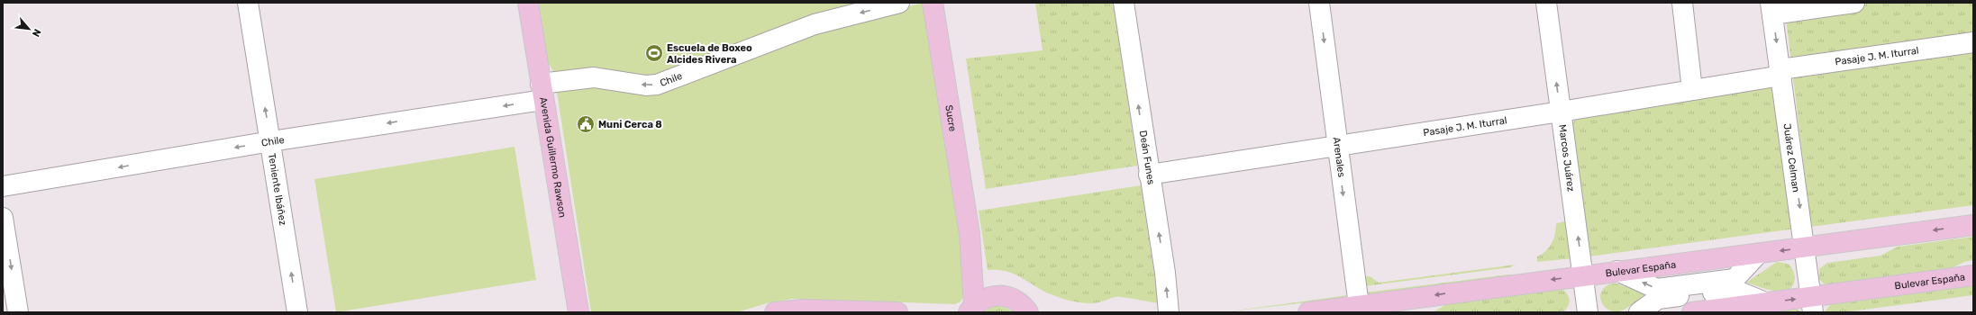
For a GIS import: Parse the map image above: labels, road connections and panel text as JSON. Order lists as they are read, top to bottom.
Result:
{
  "streets": {
    "main road": ["Sucre", "Avenida Guillermo Rawson", "Bulevar España"],
    "street": [
      "Pasaje J. M. Iturral",
      "Chile",
      "Deán Funes",
      "Arenales",
      "Marcos Juárez",
      "Juárez Celman",
      "Teniente Ibáñez"
    ]
  },
  "crossings": [
    ["Pasaje J. M. Iturral", "Deán Funes"],
    ["Pasaje J. M. Iturral", "Arenales"],
    ["Pasaje J. M. Iturral", "Marcos Juárez"],
    ["Pasaje J. M. Iturral", "Juárez Celman"],
    ["Chile", "Avenida Guillermo Rawson"],
    ["Chile", "Teniente Ibáñez"],
    ["Arenales", "Bulevar España"],
    ["Marcos Juárez", "Bulevar España"],
    ["Juárez Celman", "Bulevar España"]
  ],
  "one_way": [
    "Chile",
    "Deán Funes",
    "Arenales",
    "Juárez Celman",
    "Teniente Ibáñez"
  ],
  "places": {
    "sports": ["Escuela de Boxeo Alcides Rivera"],
    "public building": ["Muni Cerca 8"]
  },
  "north": "bottom right"
}
